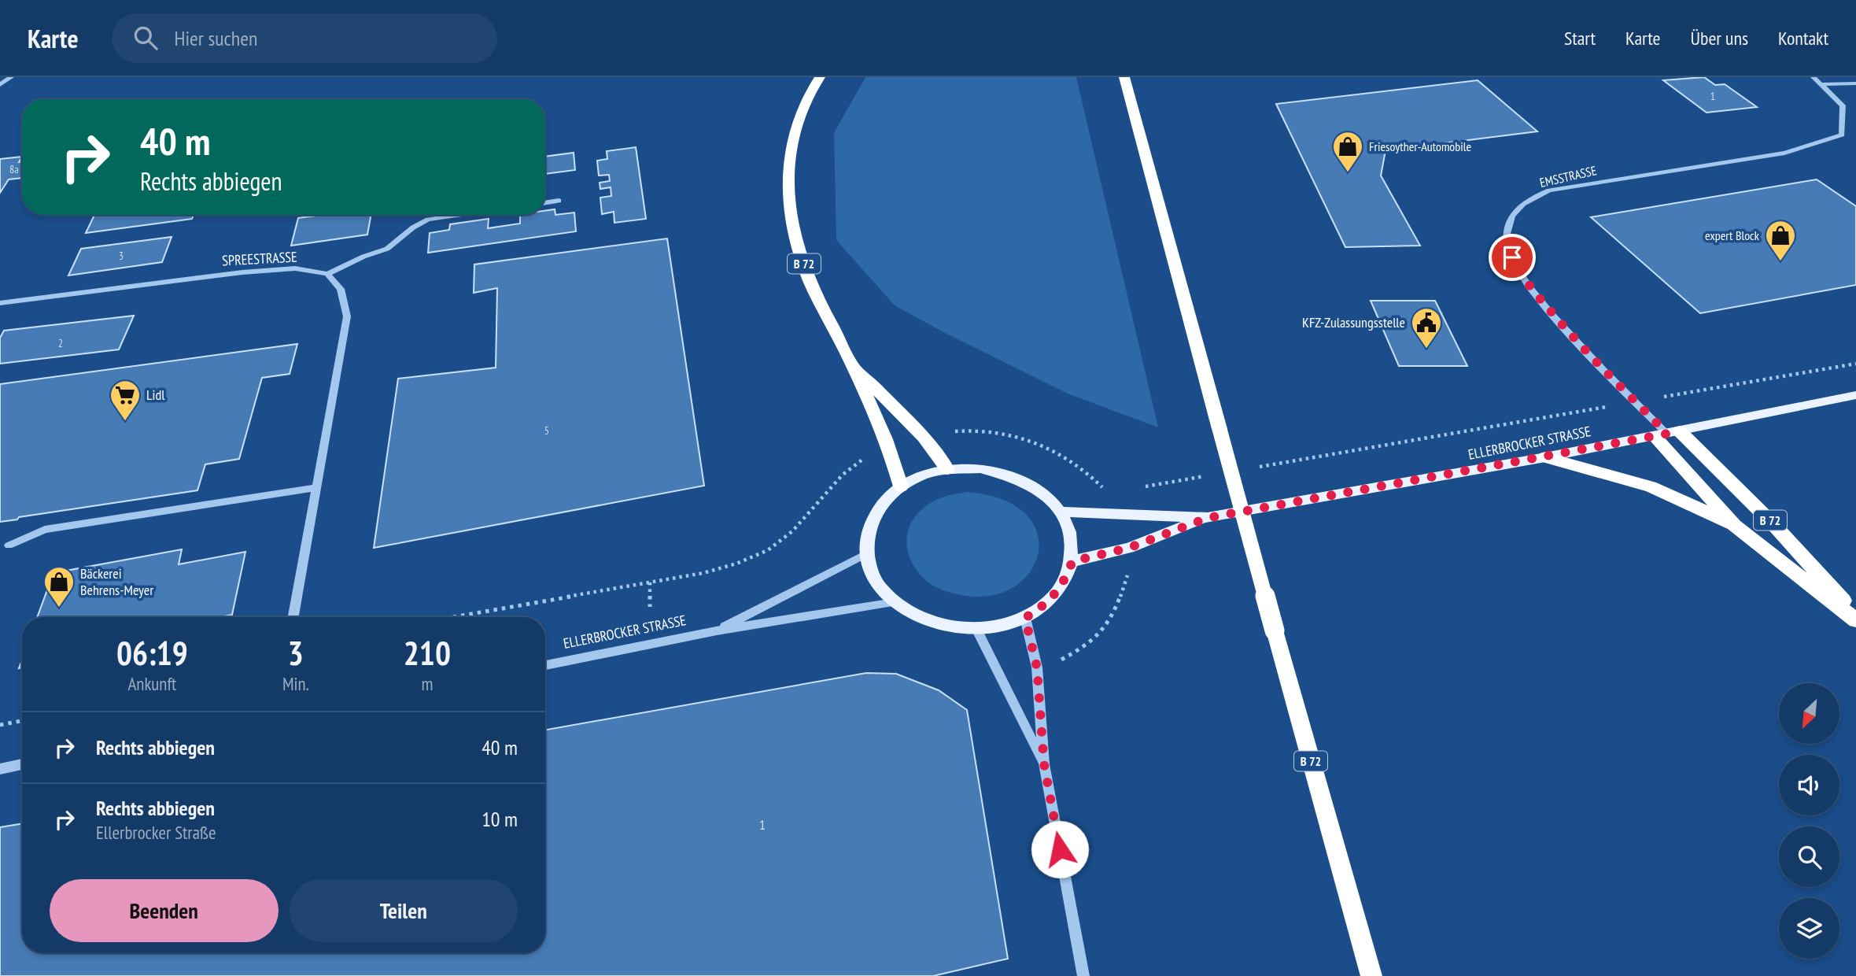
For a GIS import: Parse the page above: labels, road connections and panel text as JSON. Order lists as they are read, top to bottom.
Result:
{
  "streets": {
    "highway": ["B 72"],
    "main road": ["ELLERBROCKER STRASSE"],
    "street": ["EMSSTRASSE", "SPREESTRASSE"]
  },
  "crossings": [
    ["EMSSTRASSE", "B 72"],
    ["EMSSTRASSE", "ELLERBROCKER STRASSE"],
    ["B 72", "ELLERBROCKER STRASSE"]
  ],
  "places": {
    "shop": ["Friesoyther-Automobile", "expert Block", "Bäckerei Behrens-Meyer"],
    "public building": ["KFZ-Zulassungsstelle"],
    "supermarket": ["Lidl"]
  },
  "house_numbers": [
    "1",
    "8a",
    "3",
    "2",
    "5",
    "1"
  ],
  "north": "bottom left",
  "page": {
    "header": "Karte",
    "search": "Hier suchen",
    "nav": [
      "Start",
      "Karte",
      "Über uns",
      "Kontakt"
    ],
    "turn": ["40 m", "Rechts abbiegen"],
    "eta": [
      "06:19",
      "Ankunft",
      "3",
      "Min.",
      "210",
      "m"
    ],
    "list": [
      {
        "name": "Rechts abbiegen",
        "value": "40 m"
      },
      {
        "name": "Rechts abbiegen",
        "note": "Ellerbrocker Straße",
        "value": "10 m"
      }
    ],
    "buttons": ["Beenden", "Teilen"]
  }
}
